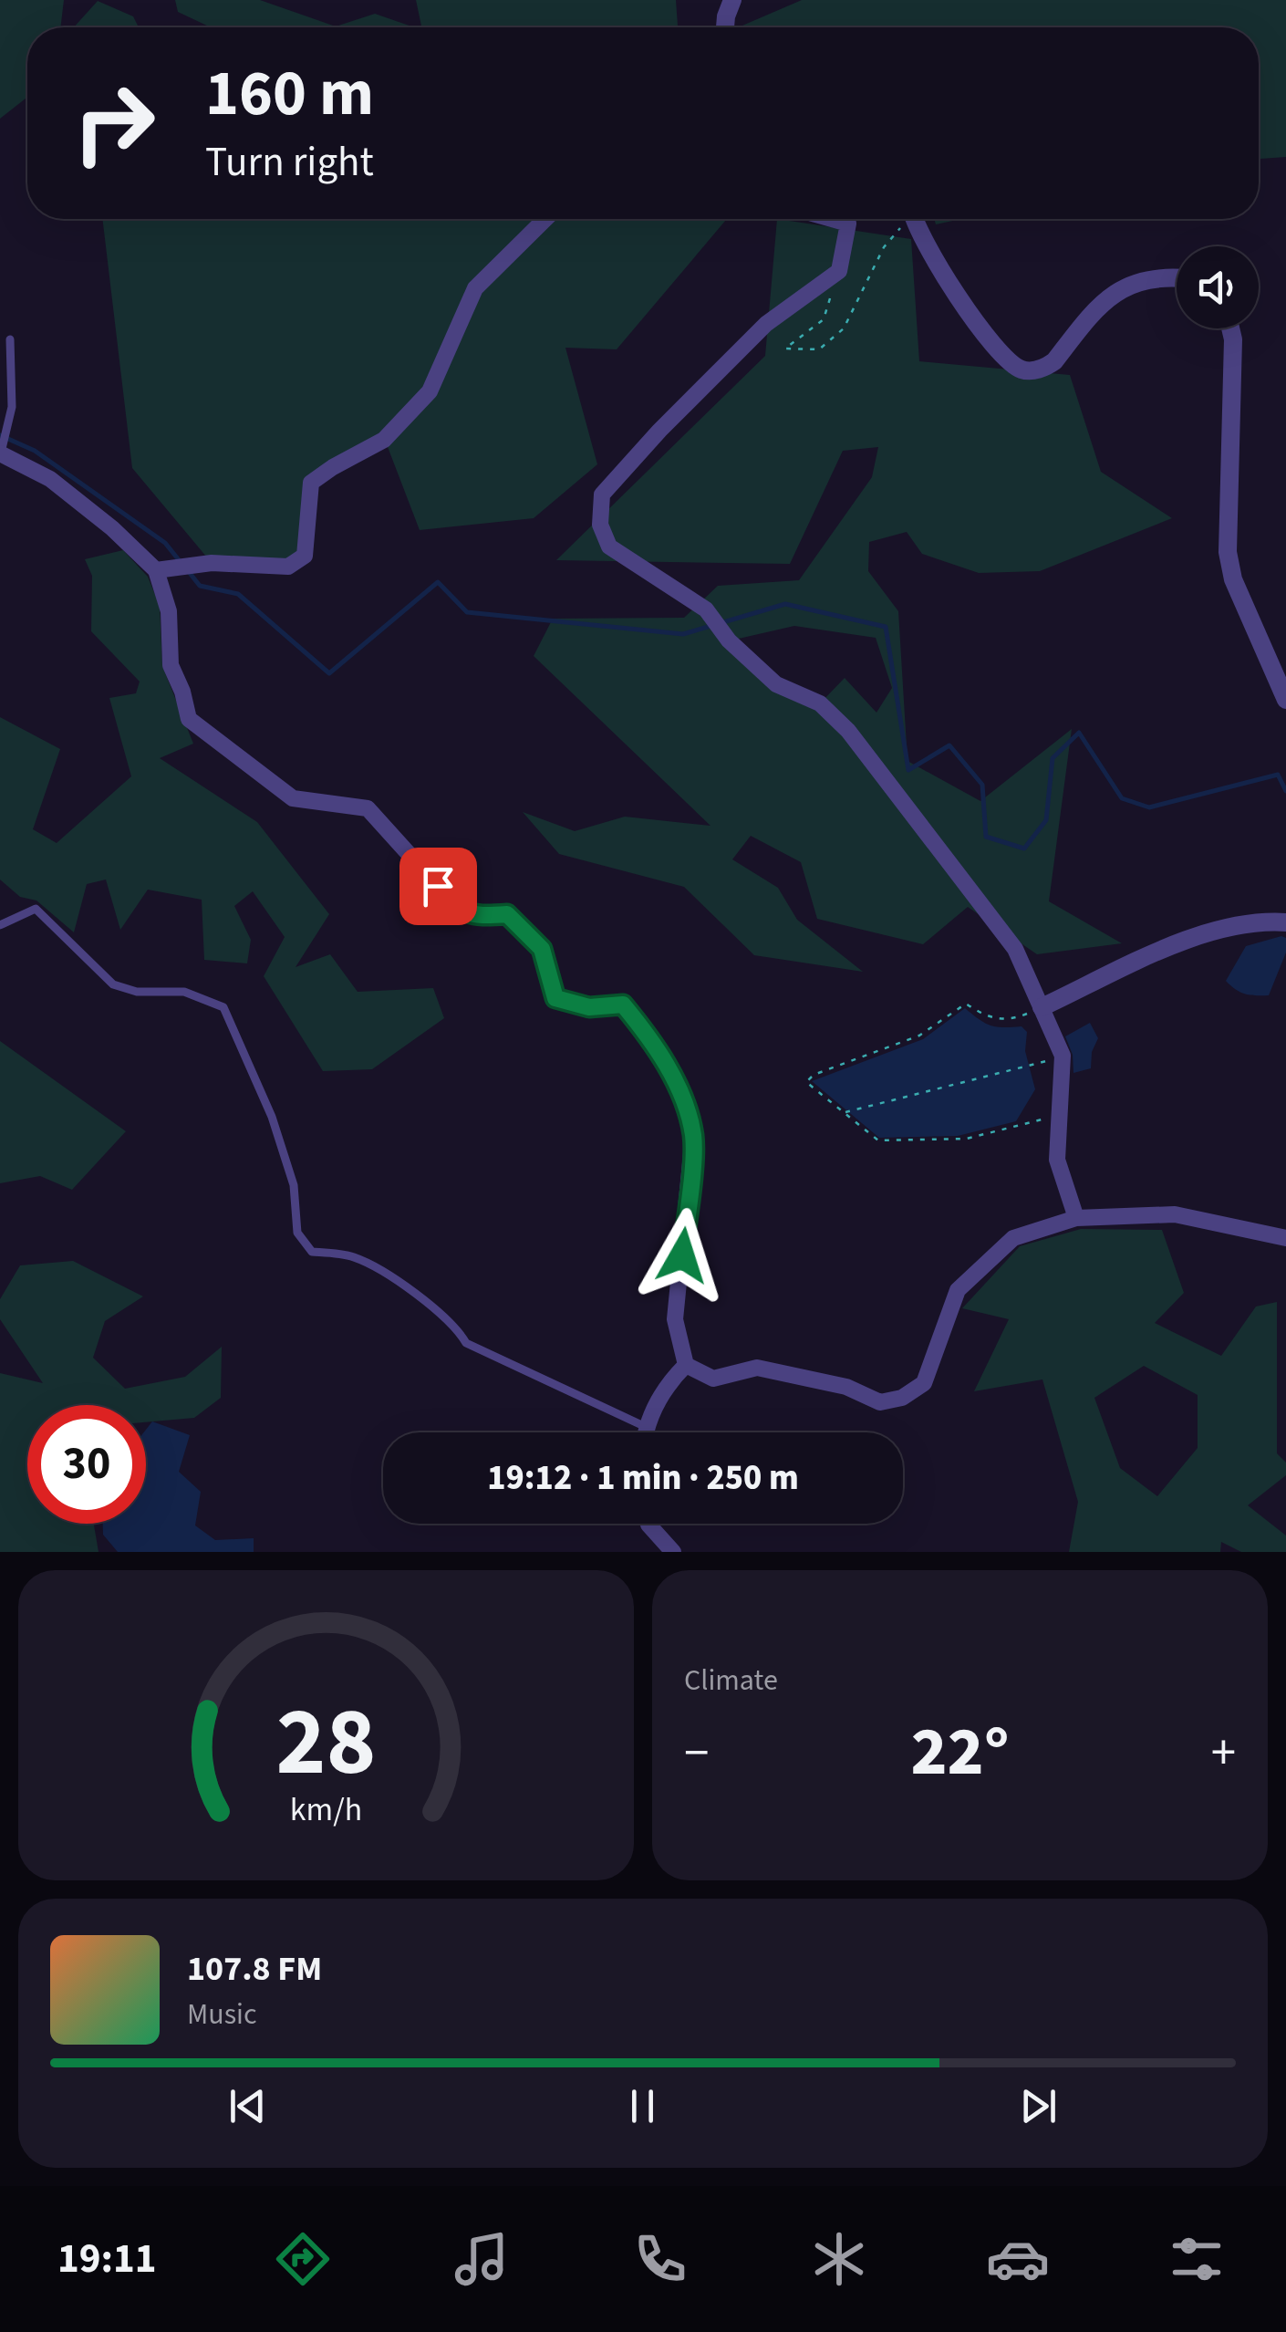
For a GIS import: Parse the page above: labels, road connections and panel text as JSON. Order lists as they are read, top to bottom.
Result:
{
  "page": {
    "turn": ["160 m", "Turn right"],
    "limit": "30",
    "trip": "19:12 · 1 min · 250 m",
    "tile": "Climate",
    "heat": ["−", "22°", "+"],
    "song": ["107.8 FM", "Music"],
    "tabs": "19:11",
    "gauge": ["28", "km/h"]
  }
}
